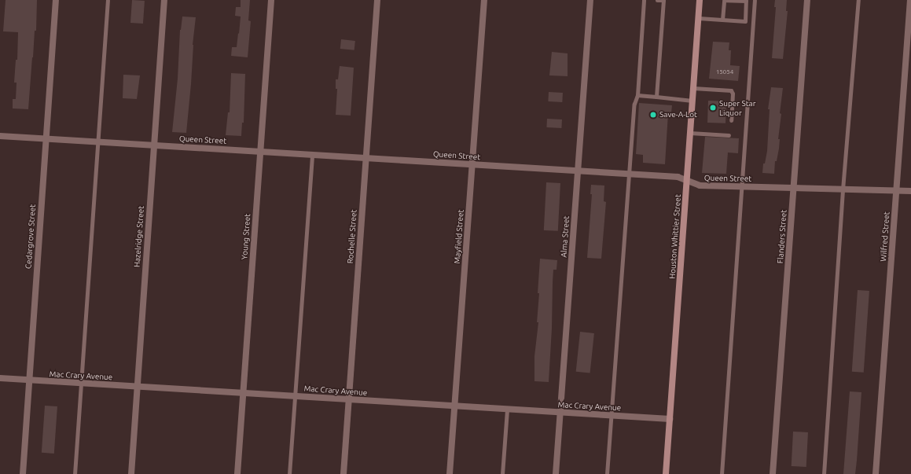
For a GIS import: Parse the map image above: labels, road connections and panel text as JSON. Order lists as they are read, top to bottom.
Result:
{
  "streets": {
    "street": [
      "Queen Street",
      "Cedargrove Street",
      "Hazelridge Street",
      "Young Street",
      "Rochelle Street",
      "Mayfield Street",
      "Alma Street",
      "Houston Whittier Street",
      "Flanders Street",
      "Wilfred Street",
      "Mac Crary Avenue"
    ]
  },
  "crossings": [
    ["Queen Street", "Cedargrove Street"],
    ["Queen Street", "Hazelridge Street"],
    ["Queen Street", "Young Street"],
    ["Queen Street", "Rochelle Street"],
    ["Queen Street", "Mayfield Street"],
    ["Queen Street", "Alma Street"],
    ["Queen Street", "Houston Whittier Street"],
    ["Queen Street", "Flanders Street"],
    ["Queen Street", "Wilfred Street"],
    ["Cedargrove Street", "Mac Crary Avenue"],
    ["Hazelridge Street", "Mac Crary Avenue"],
    ["Young Street", "Mac Crary Avenue"],
    ["Rochelle Street", "Mac Crary Avenue"],
    ["Mayfield Street", "Mac Crary Avenue"],
    ["Alma Street", "Mac Crary Avenue"],
    ["Houston Whittier Street", "Mac Crary Avenue"]
  ],
  "places": ["Super Star Liquor", "Save-A-Lot"],
  "house_numbers": ["15054"]
}
